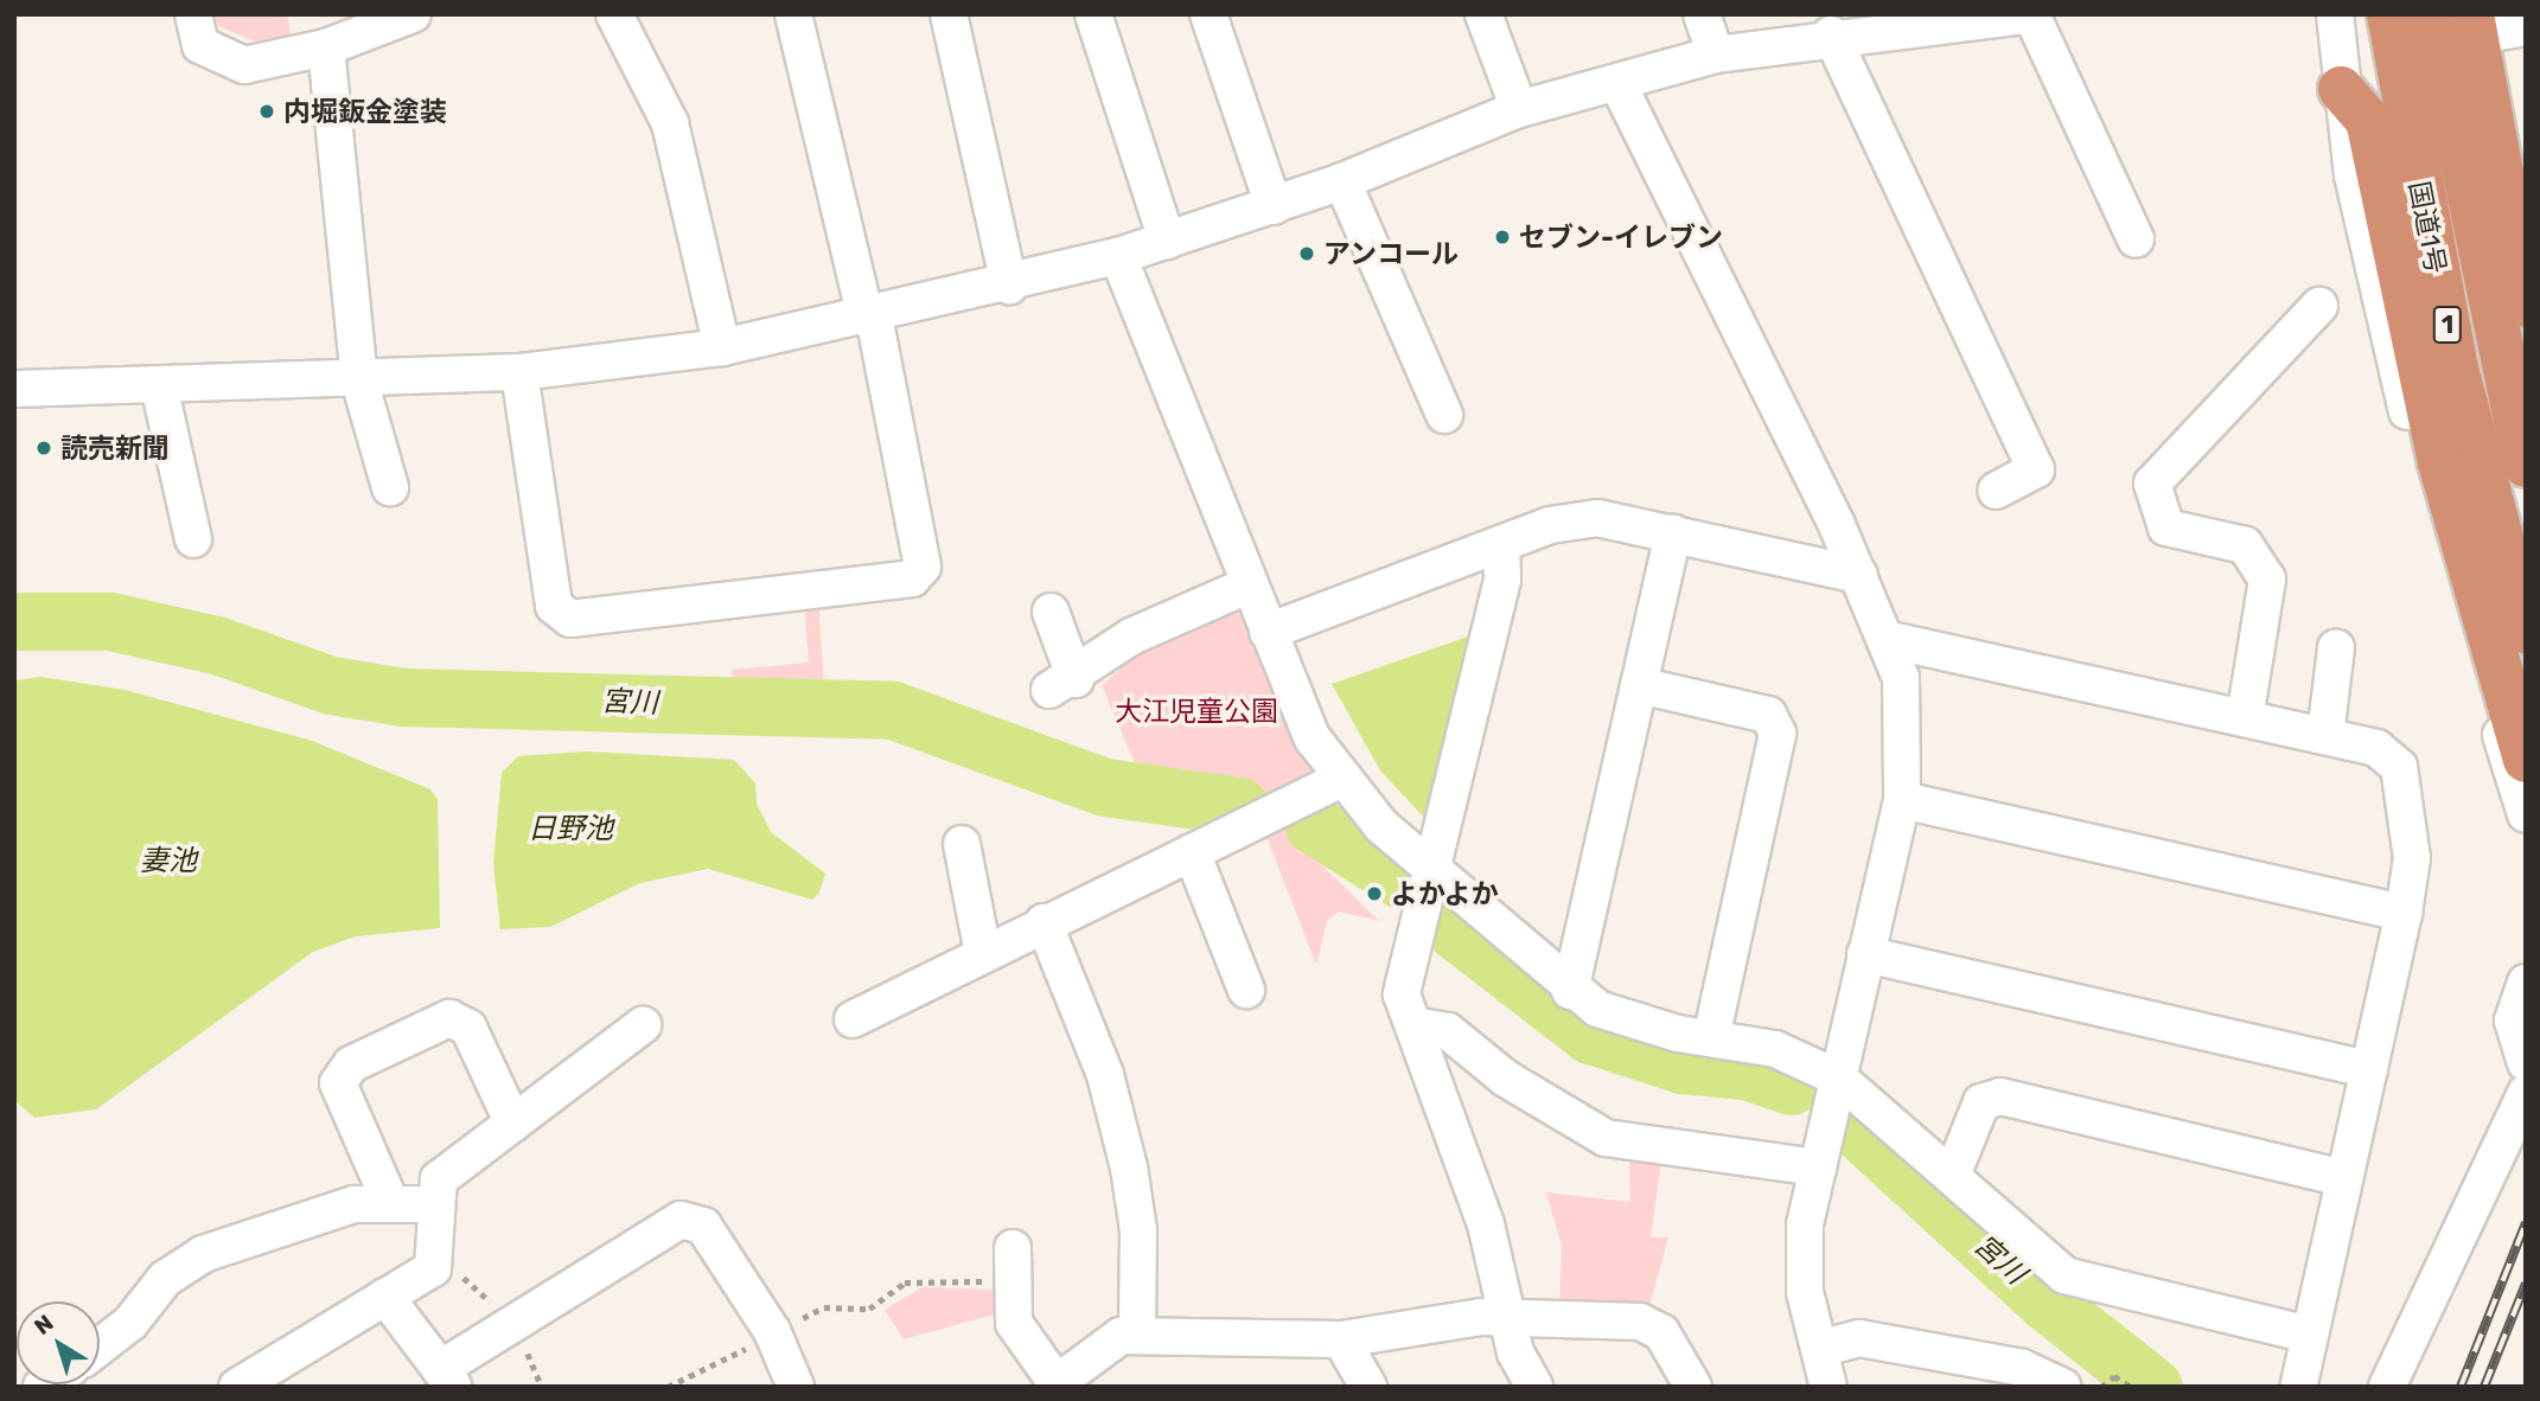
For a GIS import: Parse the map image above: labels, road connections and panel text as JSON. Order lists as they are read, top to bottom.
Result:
{
  "streets": {
    "highway": ["国道1号", "1"]
  },
  "water": ["宮川", "日野池", "妻池"],
  "parks": ["大江児童公園"],
  "places": [
    "内堀鈑金塗装",
    "セブン-イレブン",
    "アンコール",
    "読売新聞",
    "よかよか"
  ],
  "north": "top left"
}
